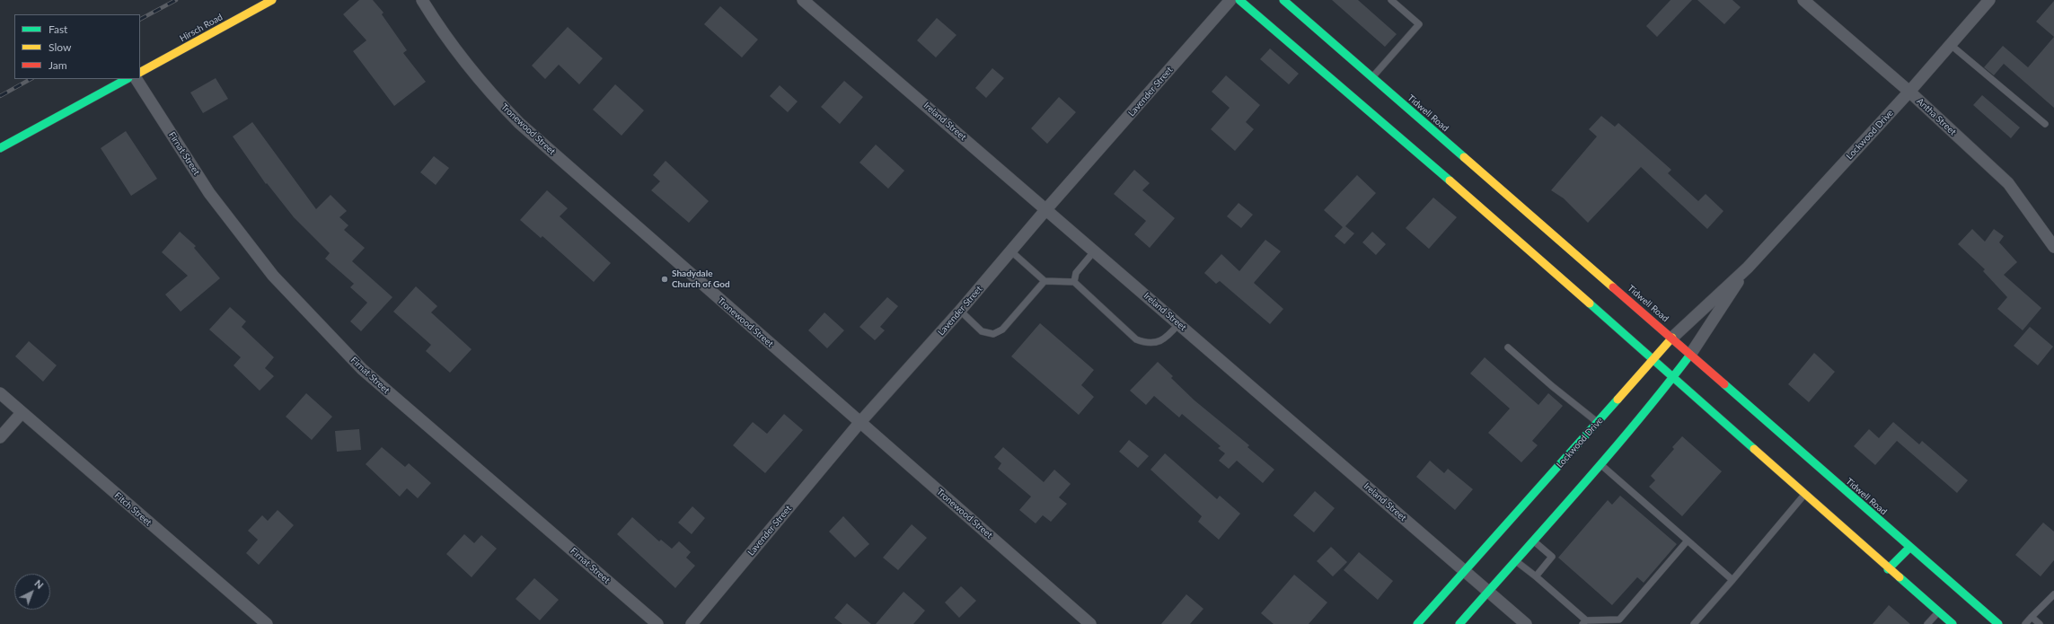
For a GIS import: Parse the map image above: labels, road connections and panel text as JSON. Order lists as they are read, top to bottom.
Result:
{
  "streets": {
    "main road": ["Hirsch Road", "Tidwell Road", "Lockwood Drive"],
    "street": [
      "Lavender Street",
      "Antha Street",
      "Ireland Street",
      "Tronewood Street",
      "Firnat Street",
      "Fitch Street"
    ]
  },
  "crossings": [
    ["Lavender Street", "Ireland Street"],
    ["Lavender Street", "Tronewood Street"],
    ["Tidwell Road", "Lockwood Drive"],
    ["Antha Street", "Lockwood Drive"],
    ["Ireland Street", "Lockwood Drive"]
  ],
  "places": ["Shadydale Church of God"],
  "legend": ["Fast", "Slow", "Jam"],
  "north": "top right"
}
